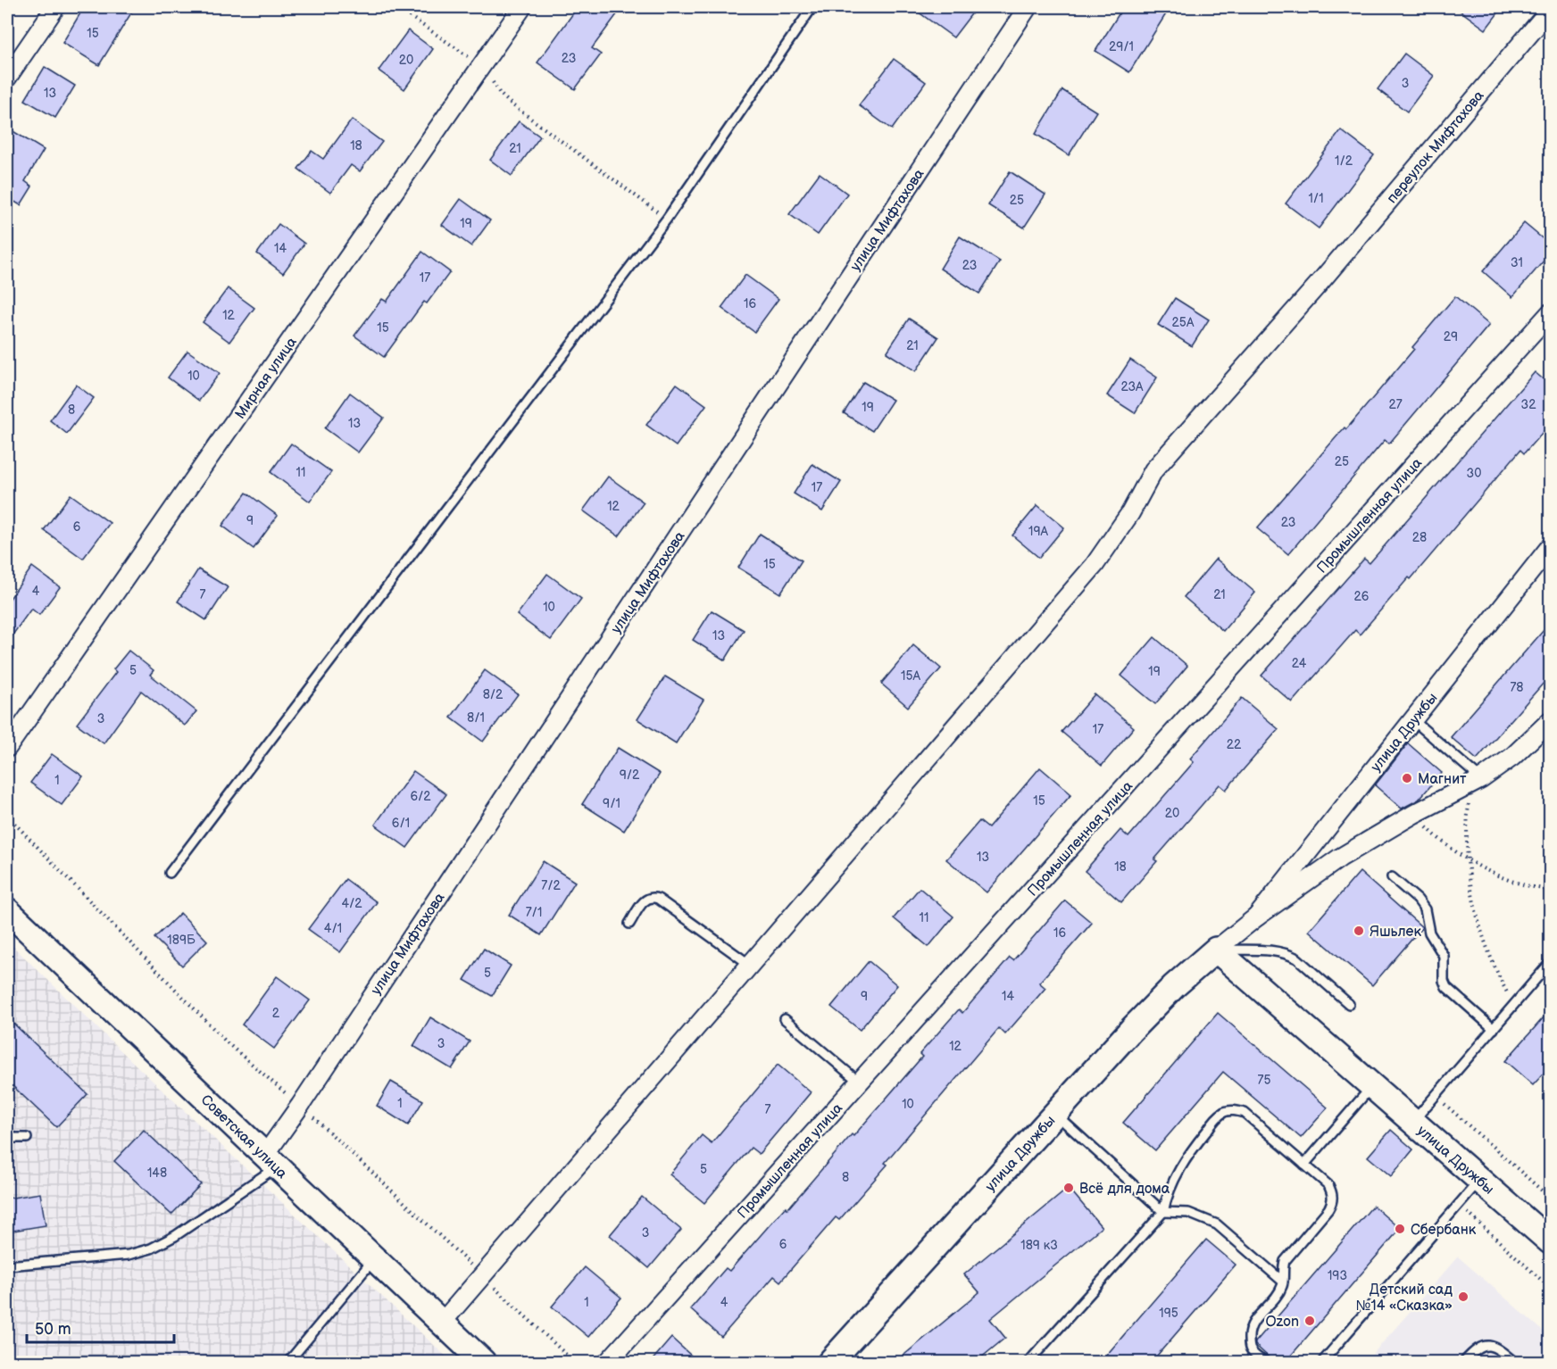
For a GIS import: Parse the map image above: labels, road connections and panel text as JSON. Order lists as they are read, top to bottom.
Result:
{
  "streets": {
    "street": [
      "переулок Мифтахова",
      "улица Мифтахова",
      "Мирная улица",
      "Промышленная улица",
      "улица Дружбы",
      "Советская улица"
    ]
  },
  "crossings": [
    ["улица Мифтахова", "Советская улица"]
  ],
  "places": [
    "Магнит",
    "Яшьлек",
    "Всё для дома",
    "Сбербанк",
    "Детский сад №14 «Сказка»",
    "Ozon"
  ],
  "house_numbers": [
    "15",
    "29/1",
    "23",
    "20",
    "3",
    "13",
    "18",
    "21",
    "1/2",
    "1/1",
    "25",
    "19",
    "14",
    "31",
    "23",
    "17",
    "16",
    "12",
    "25А",
    "15",
    "29",
    "21",
    "10",
    "23А",
    "27",
    "32",
    "19",
    "8",
    "13",
    "25",
    "11",
    "30",
    "17",
    "12",
    "9",
    "23",
    "6",
    "19А",
    "28",
    "15",
    "4",
    "7",
    "21",
    "26",
    "10",
    "13",
    "24",
    "5",
    "19",
    "15А",
    "78",
    "8/2",
    "8/1",
    "3",
    "17",
    "22",
    "9/2",
    "1",
    "6/2",
    "15",
    "9/1",
    "20",
    "6/1",
    "13",
    "18",
    "7/2",
    "4/2",
    "7/1",
    "11",
    "4/1",
    "16",
    "189Б",
    "5",
    "9",
    "14",
    "2",
    "3",
    "12",
    "75",
    "1",
    "10",
    "7",
    "5",
    "148",
    "8",
    "3",
    "6",
    "189 к3",
    "193",
    "1",
    "4",
    "195"
  ],
  "scale_bar": "50 m"
}
